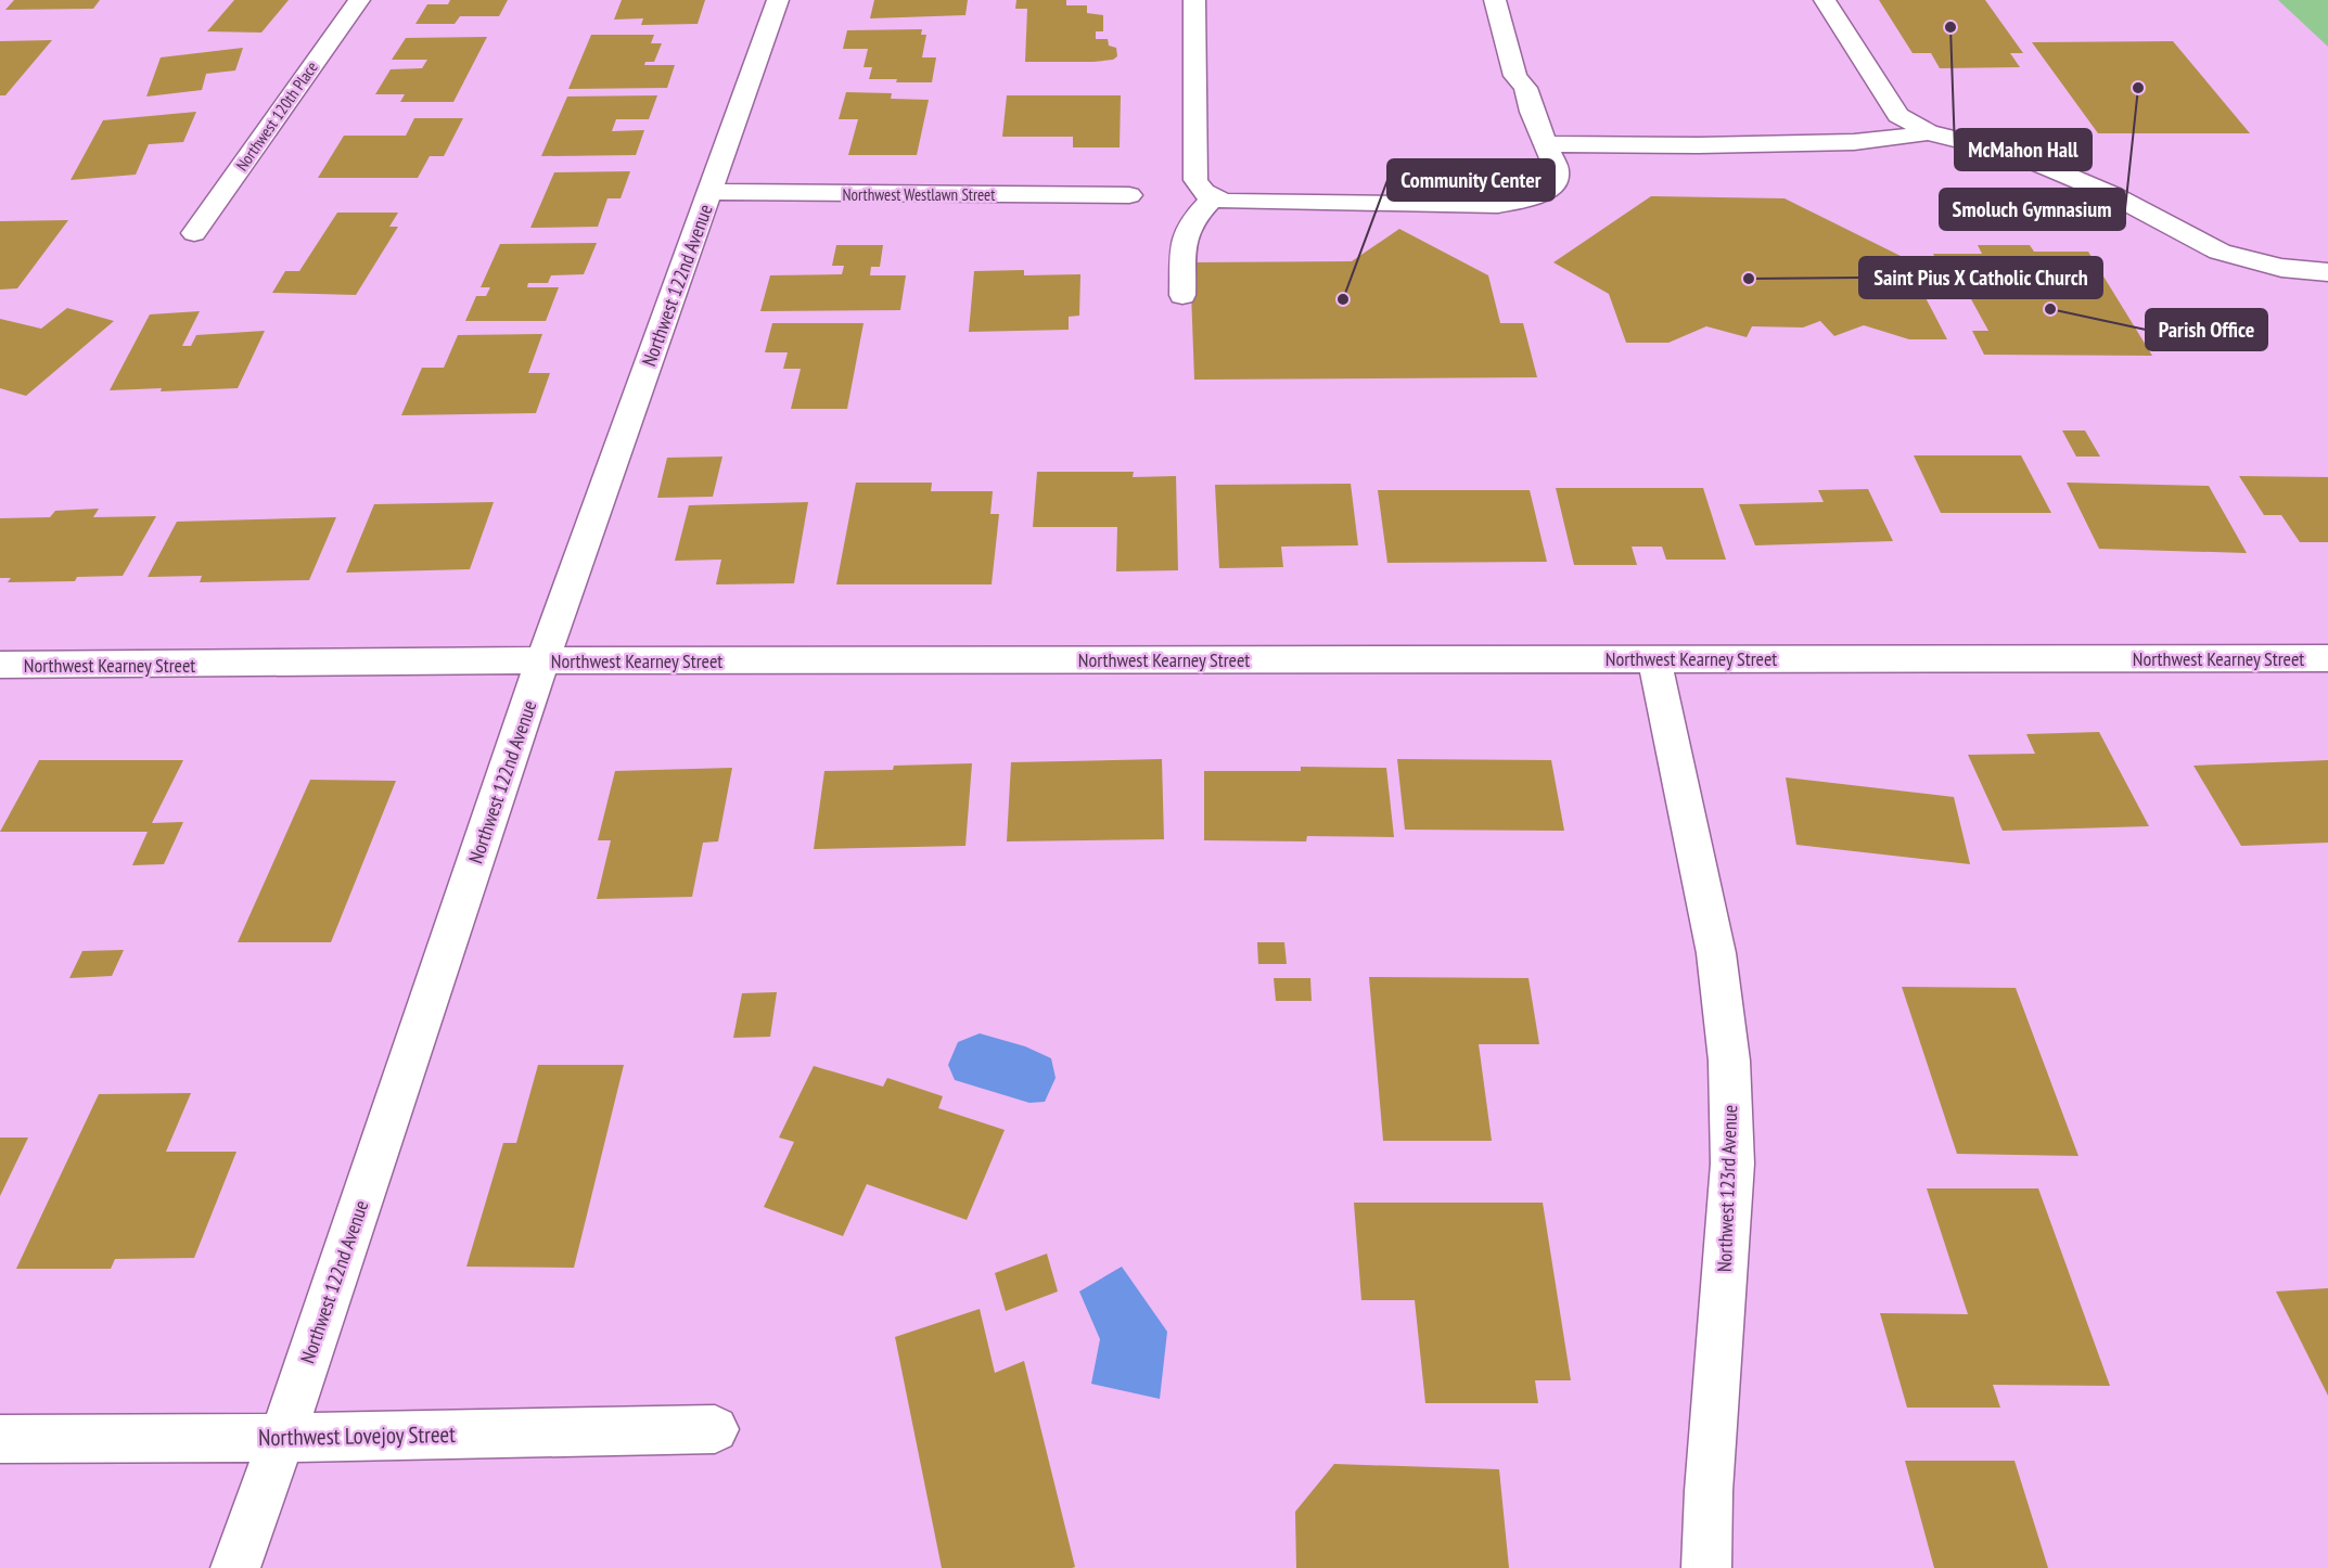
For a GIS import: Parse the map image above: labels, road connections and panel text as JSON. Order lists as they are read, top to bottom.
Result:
{
  "streets": {
    "street": [
      "Northwest 120th Place",
      "Northwest Westlawn Street",
      "Northwest 122nd Avenue",
      "Northwest Kearney Street",
      "Northwest 123rd Avenue",
      "Northwest Lovejoy Street"
    ]
  },
  "crossings": [
    ["Northwest Westlawn Street", "Northwest 122nd Avenue"],
    ["Northwest 122nd Avenue", "Northwest Kearney Street"],
    ["Northwest 122nd Avenue", "Northwest Lovejoy Street"],
    ["Northwest Kearney Street", "Northwest 123rd Avenue"]
  ],
  "places": [
    "McMahon Hall",
    "Smoluch Gymnasium",
    "Saint Pius X Catholic Church",
    "Community Center",
    "Parish Office"
  ]
}
